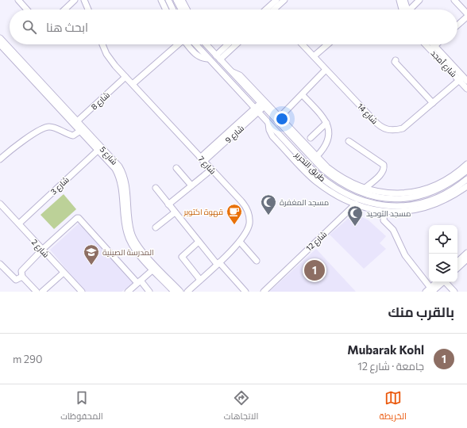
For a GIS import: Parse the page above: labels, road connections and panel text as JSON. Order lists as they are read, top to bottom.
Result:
{
  "streets": {
    "street": [
      "شارع أمجد",
      "شارع 8",
      "شارع 14",
      "شارع 9",
      "شارع 5",
      "شارع 7",
      "طريق التحرير",
      "شارع 3",
      "شارع 12",
      "شارع 2"
    ]
  },
  "crossings": [
    ["شارع أمجد", "شارع 14"],
    ["شارع 8", "شارع 5"],
    ["شارع 8", "شارع 7"],
    ["شارع 9", "شارع 7"],
    ["شارع 9", "طريق التحرير"],
    ["شارع 5", "شارع 3"],
    ["شارع 3", "شارع 2"]
  ],
  "places": {
    "mosque": ["مسجد المغفرة", "مسجد التوحيد"],
    "cafe": ["قهوة اكتوبر"],
    "school or university": ["المدرسة الصينية"]
  },
  "page": {
    "search": "ابحث هنا",
    "pins": "1",
    "heading": "بالقرب منك",
    "list": [
      {
        "mark": "1",
        "name": "Mubarak Kohl",
        "note": "جامعة · شارع 12",
        "value": "290 m"
      }
    ],
    "nav": ["الخريطة", "الاتجاهات", "المحفوظات"]
  }
}
